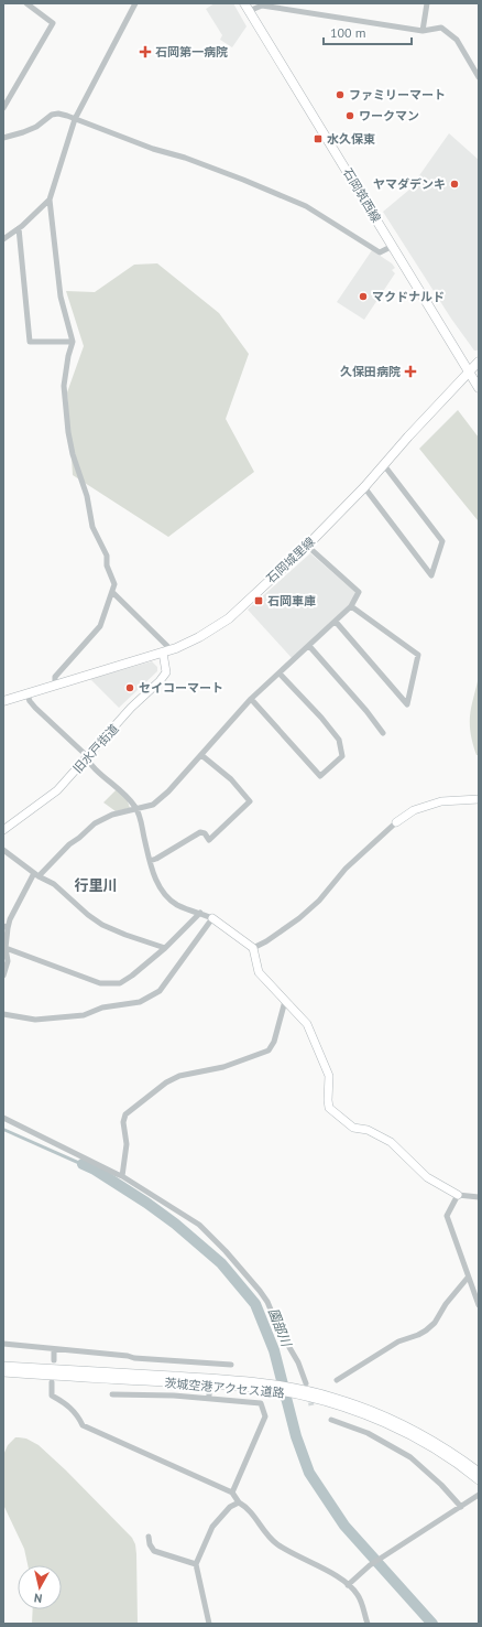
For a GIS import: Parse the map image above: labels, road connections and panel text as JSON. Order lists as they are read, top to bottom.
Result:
{
  "streets": {
    "main road": [
      "石岡筑西線",
      "石岡城里線",
      "旧水戸街道",
      "茨城空港アクセス道路"
    ]
  },
  "crossings": [
    ["石岡筑西線", "石岡城里線"],
    ["石岡城里線", "旧水戸街道"]
  ],
  "districts": ["行里川"],
  "water": ["園部川"],
  "places": {
    "health": ["石岡第一病院", "久保田病院"],
    "other": [
      "ファミリーマート",
      "ワークマン",
      "ヤマダデンキ",
      "マクドナルド",
      "セイコーマート"
    ],
    "transit": ["水久保東", "石岡車庫"]
  },
  "scale_bar": "100 m",
  "north": "bottom"
}
